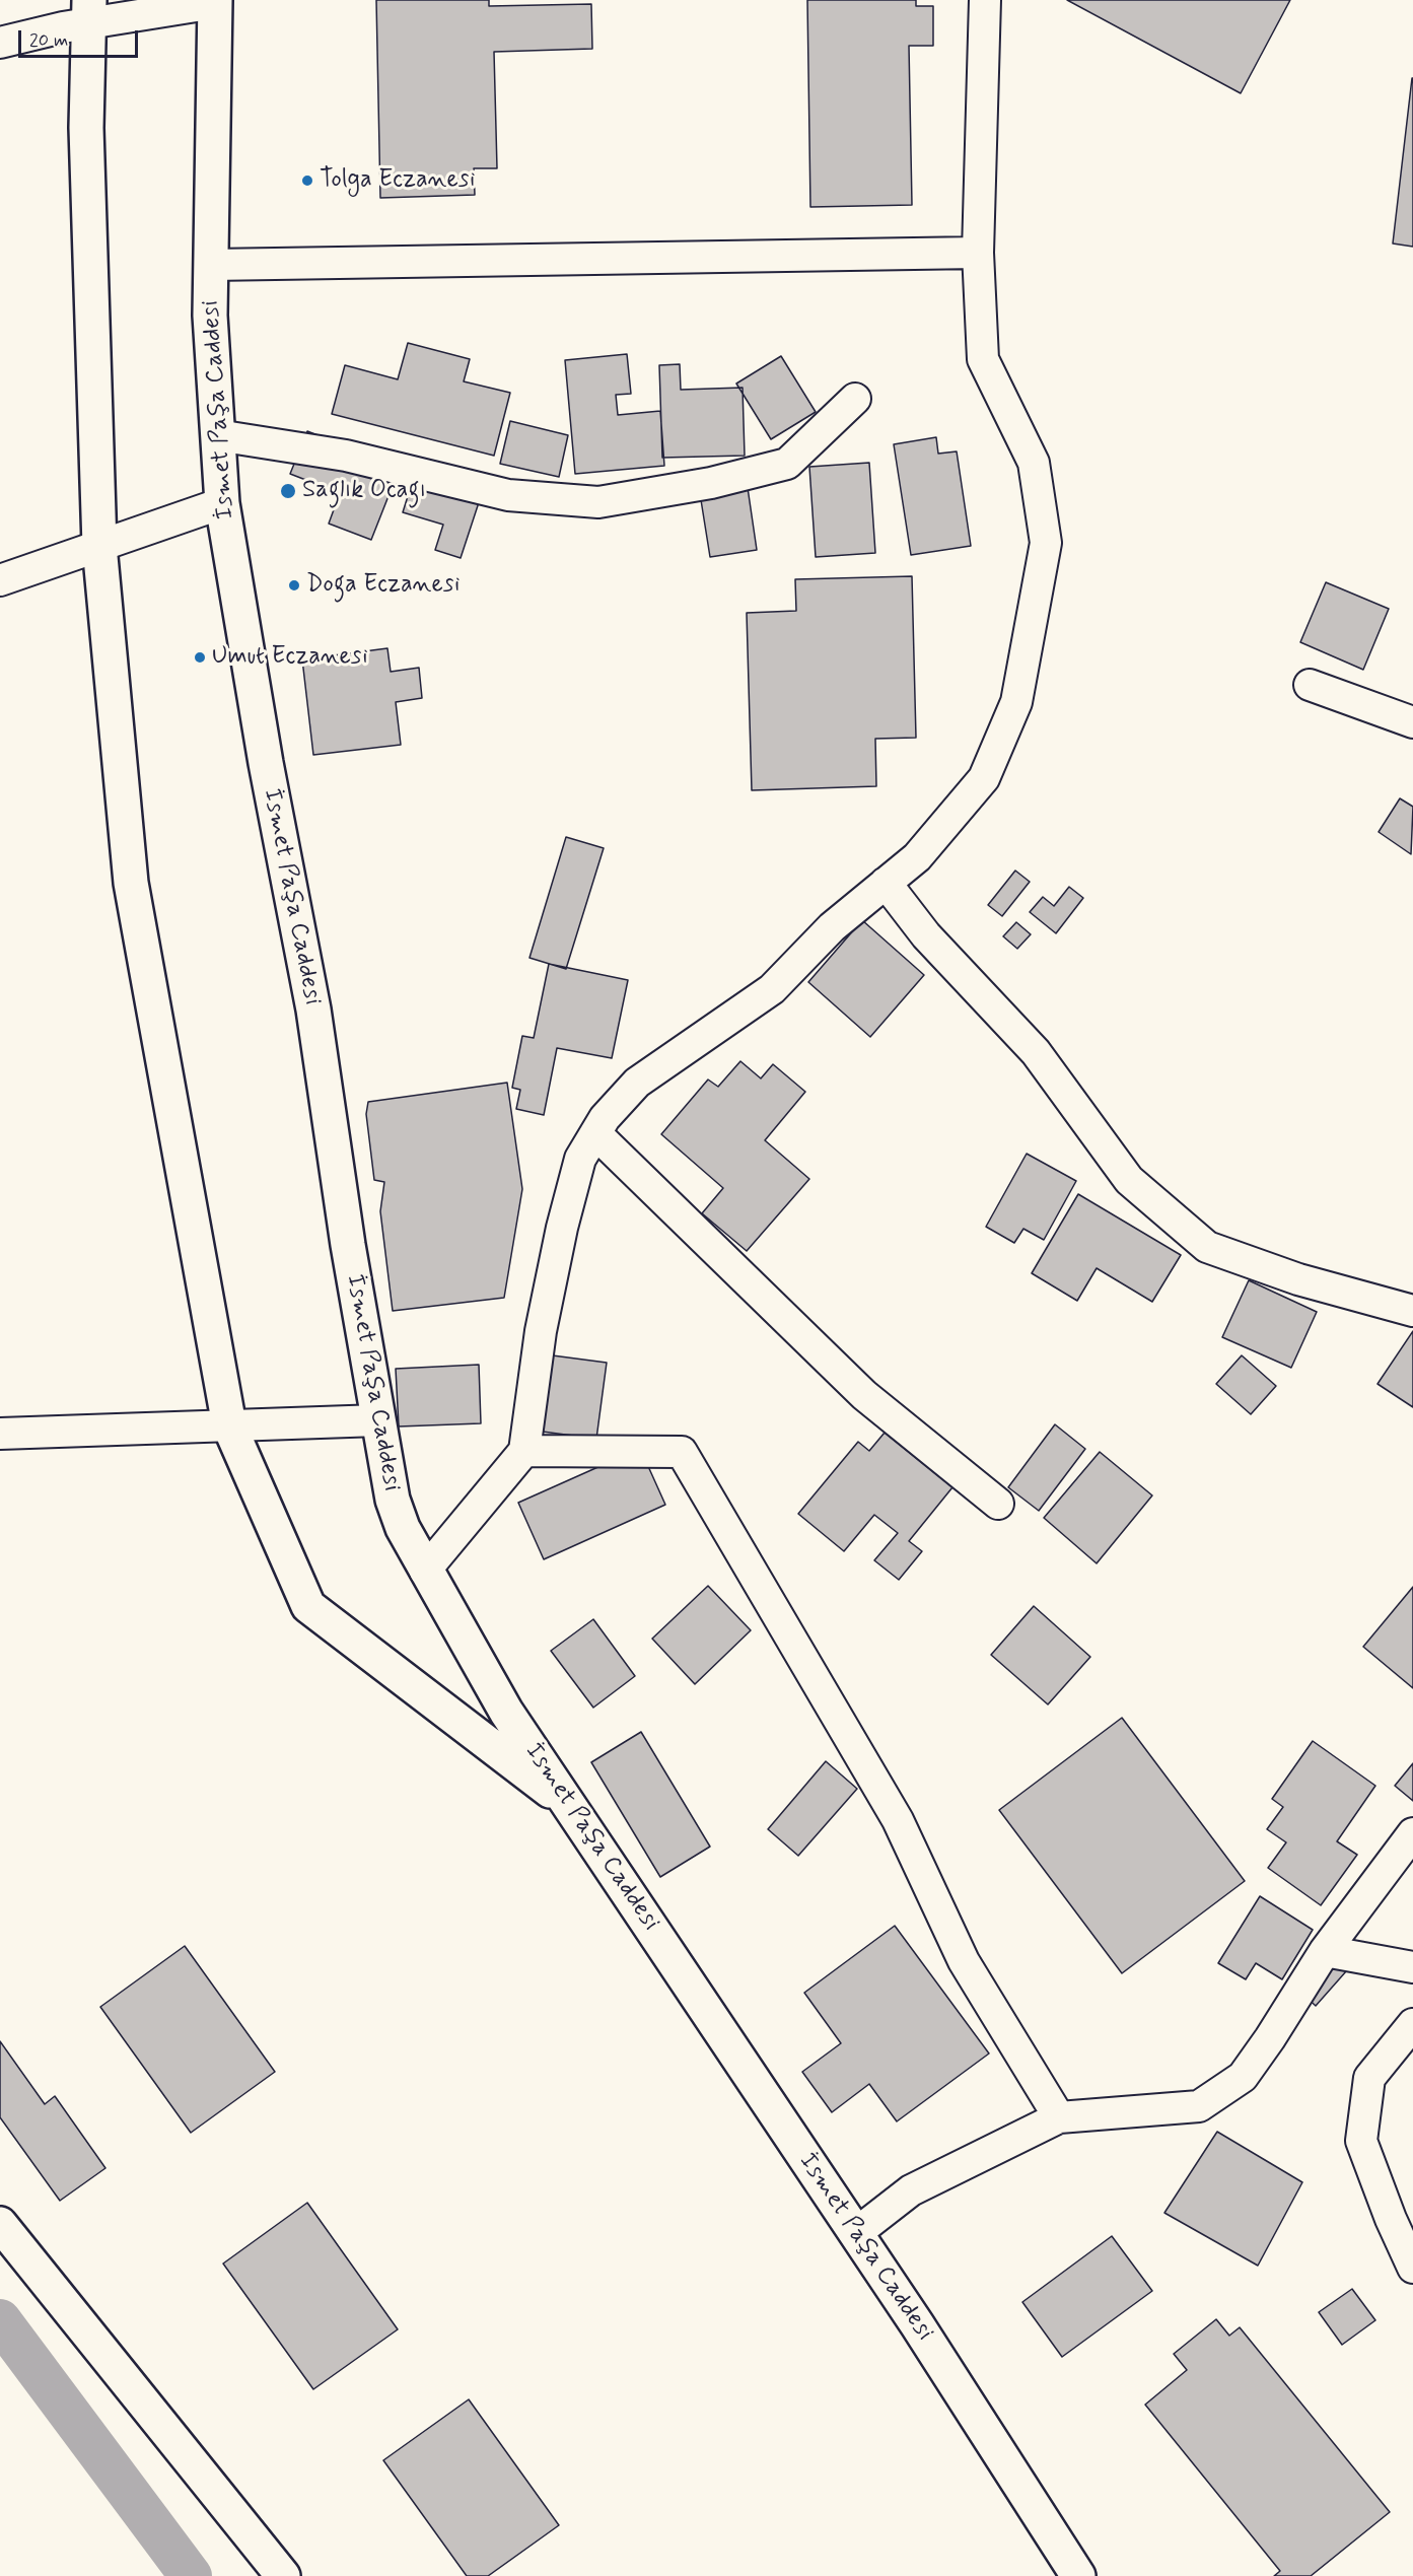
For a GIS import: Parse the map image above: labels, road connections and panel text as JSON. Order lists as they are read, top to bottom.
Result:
{
  "streets": {
    "main road": ["İsmet Paşa Caddesi"]
  },
  "places": [
    "Tolga Eczanesi",
    "Saglık Ocagı",
    "Doga Eczanesi",
    "Umut Eczanesi"
  ],
  "scale_bar": "20 m"
}
